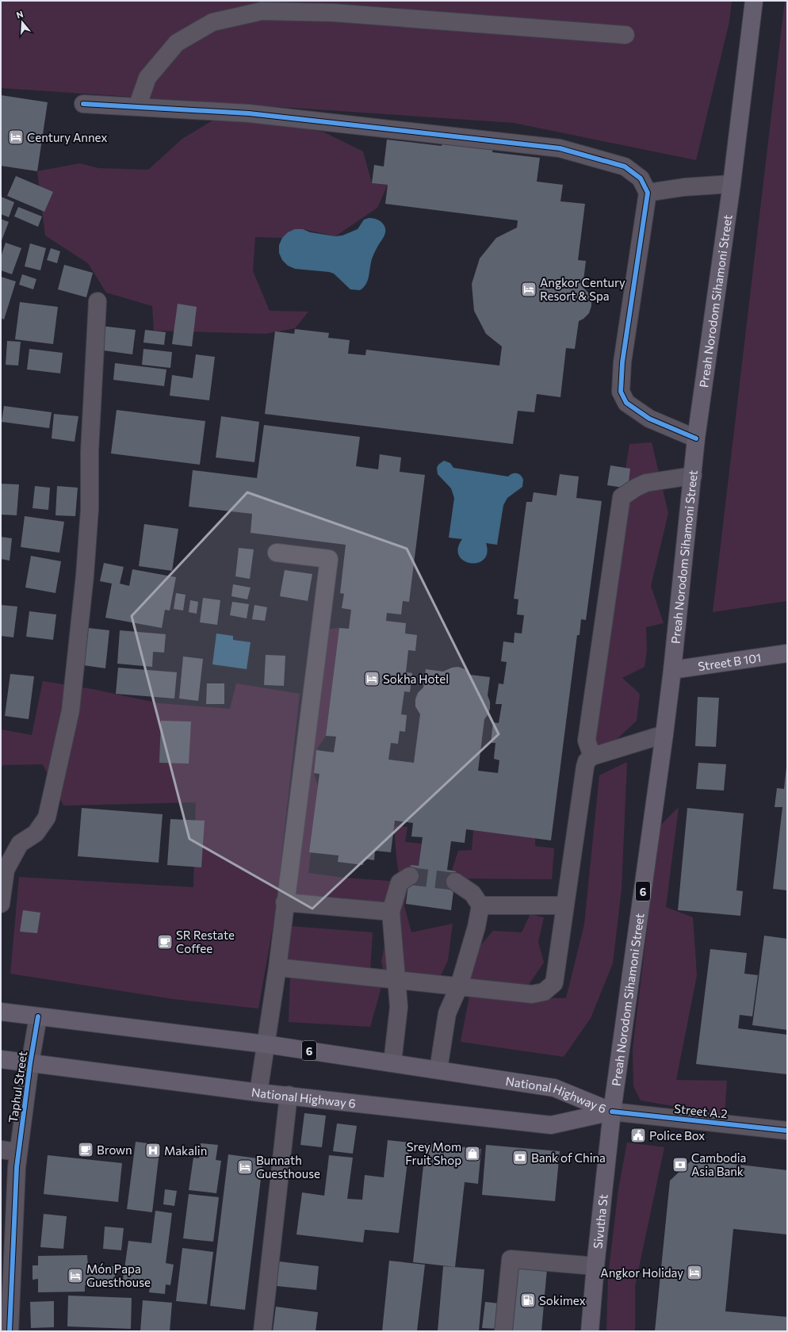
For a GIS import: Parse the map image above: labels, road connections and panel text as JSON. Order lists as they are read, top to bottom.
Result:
{
  "streets": {
    "main road": [
      "Preah Norodom Sihamoni Street",
      "Street B 101",
      "6",
      "National Highway 6",
      "Sivutha St"
    ],
    "street": ["Taphul Street", "Street A.2"]
  },
  "crossings": [
    ["Preah Norodom Sihamoni Street", "Street B 101"],
    ["Preah Norodom Sihamoni Street", "National Highway 6"],
    ["Preah Norodom Sihamoni Street", "Street A.2"],
    ["Preah Norodom Sihamoni Street", "Sivutha St"],
    ["Taphul Street", "National Highway 6"],
    ["National Highway 6", "Street A.2"],
    ["National Highway 6", "Sivutha St"],
    ["Street A.2", "Sivutha St"]
  ],
  "places": {
    "hotel": [
      "Century Annex",
      "Angkor Century Resort & Spa",
      "Sokha Hotel",
      "Bunnath Guesthouse",
      "Angkor Holiday",
      "Món Papa Guesthouse"
    ],
    "cafe": ["SR Restate Coffee", "Brown"],
    "public building": ["Police Box"],
    "hospital": ["Makalin"],
    "shop": ["Srey Mom Fruit Shop"],
    "bank": ["Bank of China", "Cambodia Asia Bank"],
    "fuel station": ["Sokimex"]
  },
  "north": "top"
}
